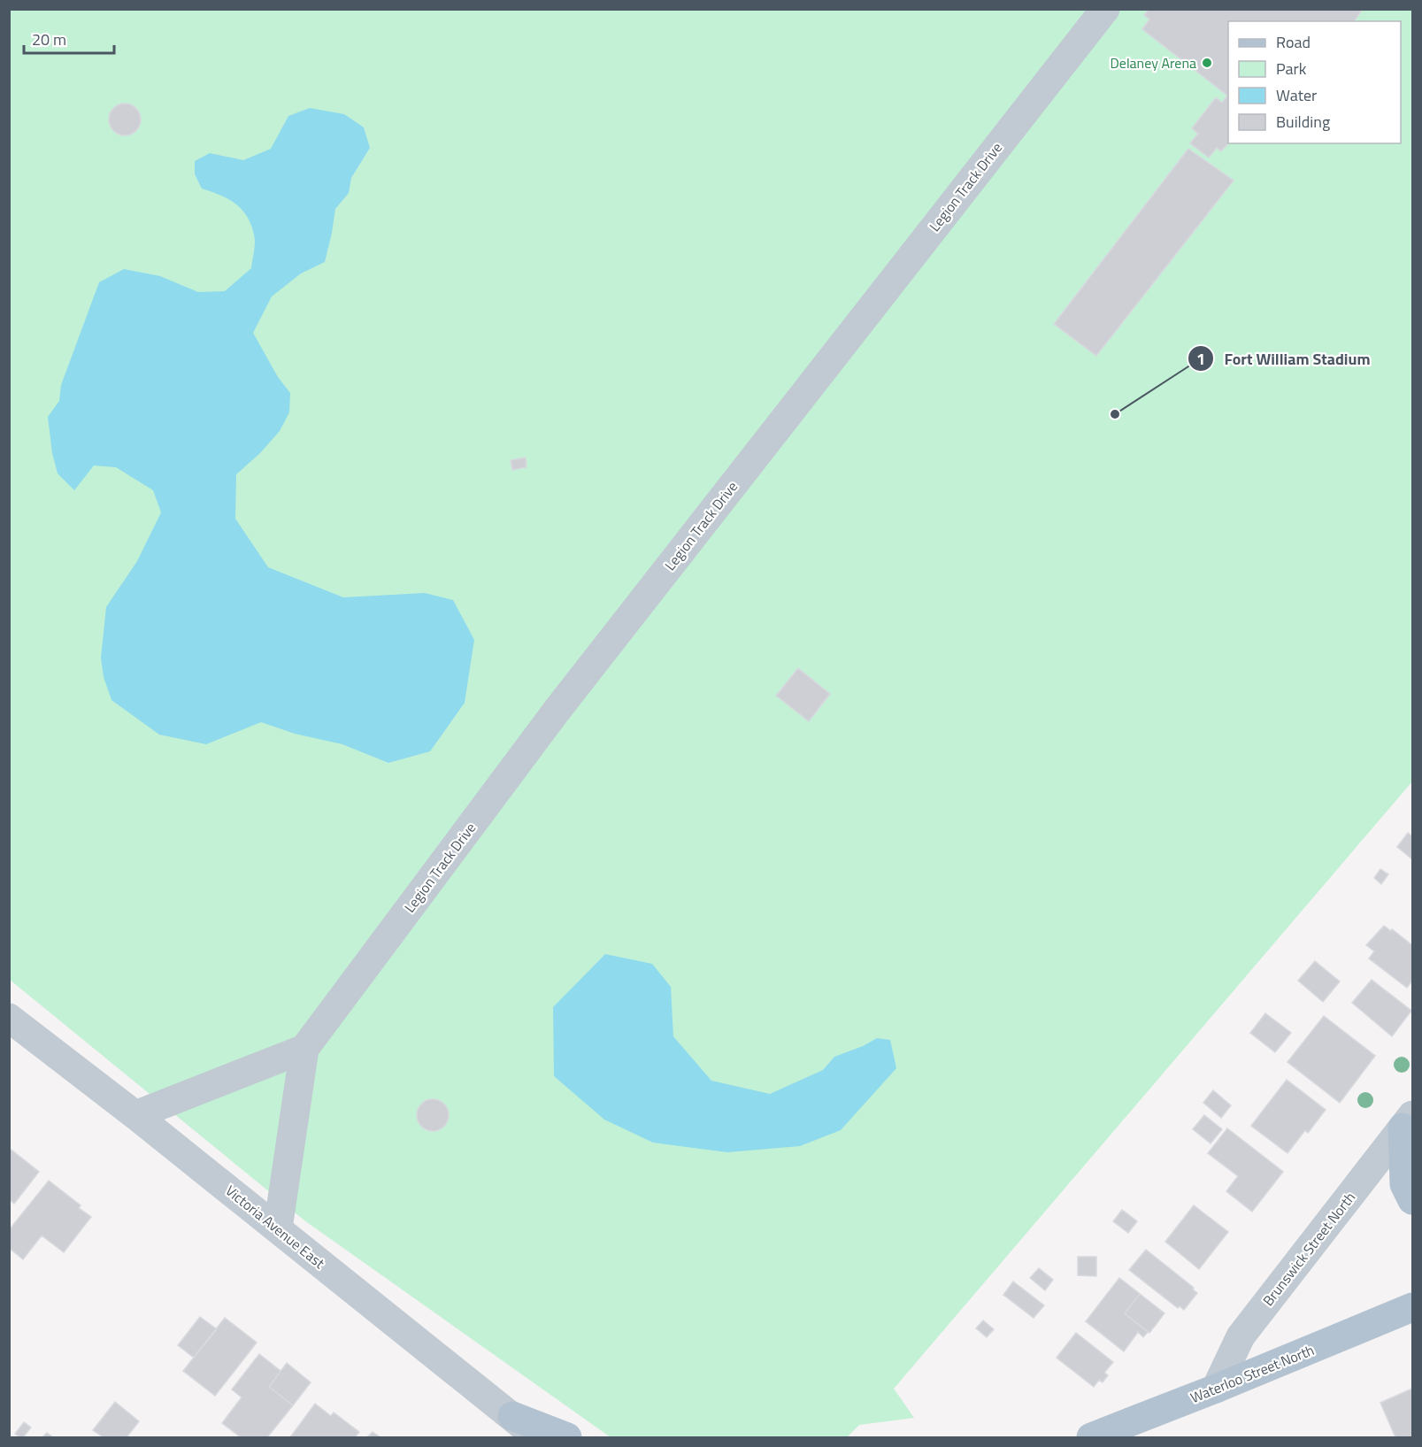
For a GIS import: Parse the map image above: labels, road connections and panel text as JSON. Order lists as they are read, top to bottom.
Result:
{
  "streets": {
    "main road": ["Waterloo Street North"],
    "street": ["Legion Track Drive", "Victoria Avenue East", "Brunswick Street North"]
  },
  "crossings": [
    ["Legion Track Drive", "Victoria Avenue East"],
    ["Brunswick Street North", "Waterloo Street North"]
  ],
  "places": ["Delaney Arena", "Fort William Stadium"],
  "legend": [
    "Road",
    "Park",
    "Water",
    "Building"
  ],
  "scale_bar": "20 m"
}
